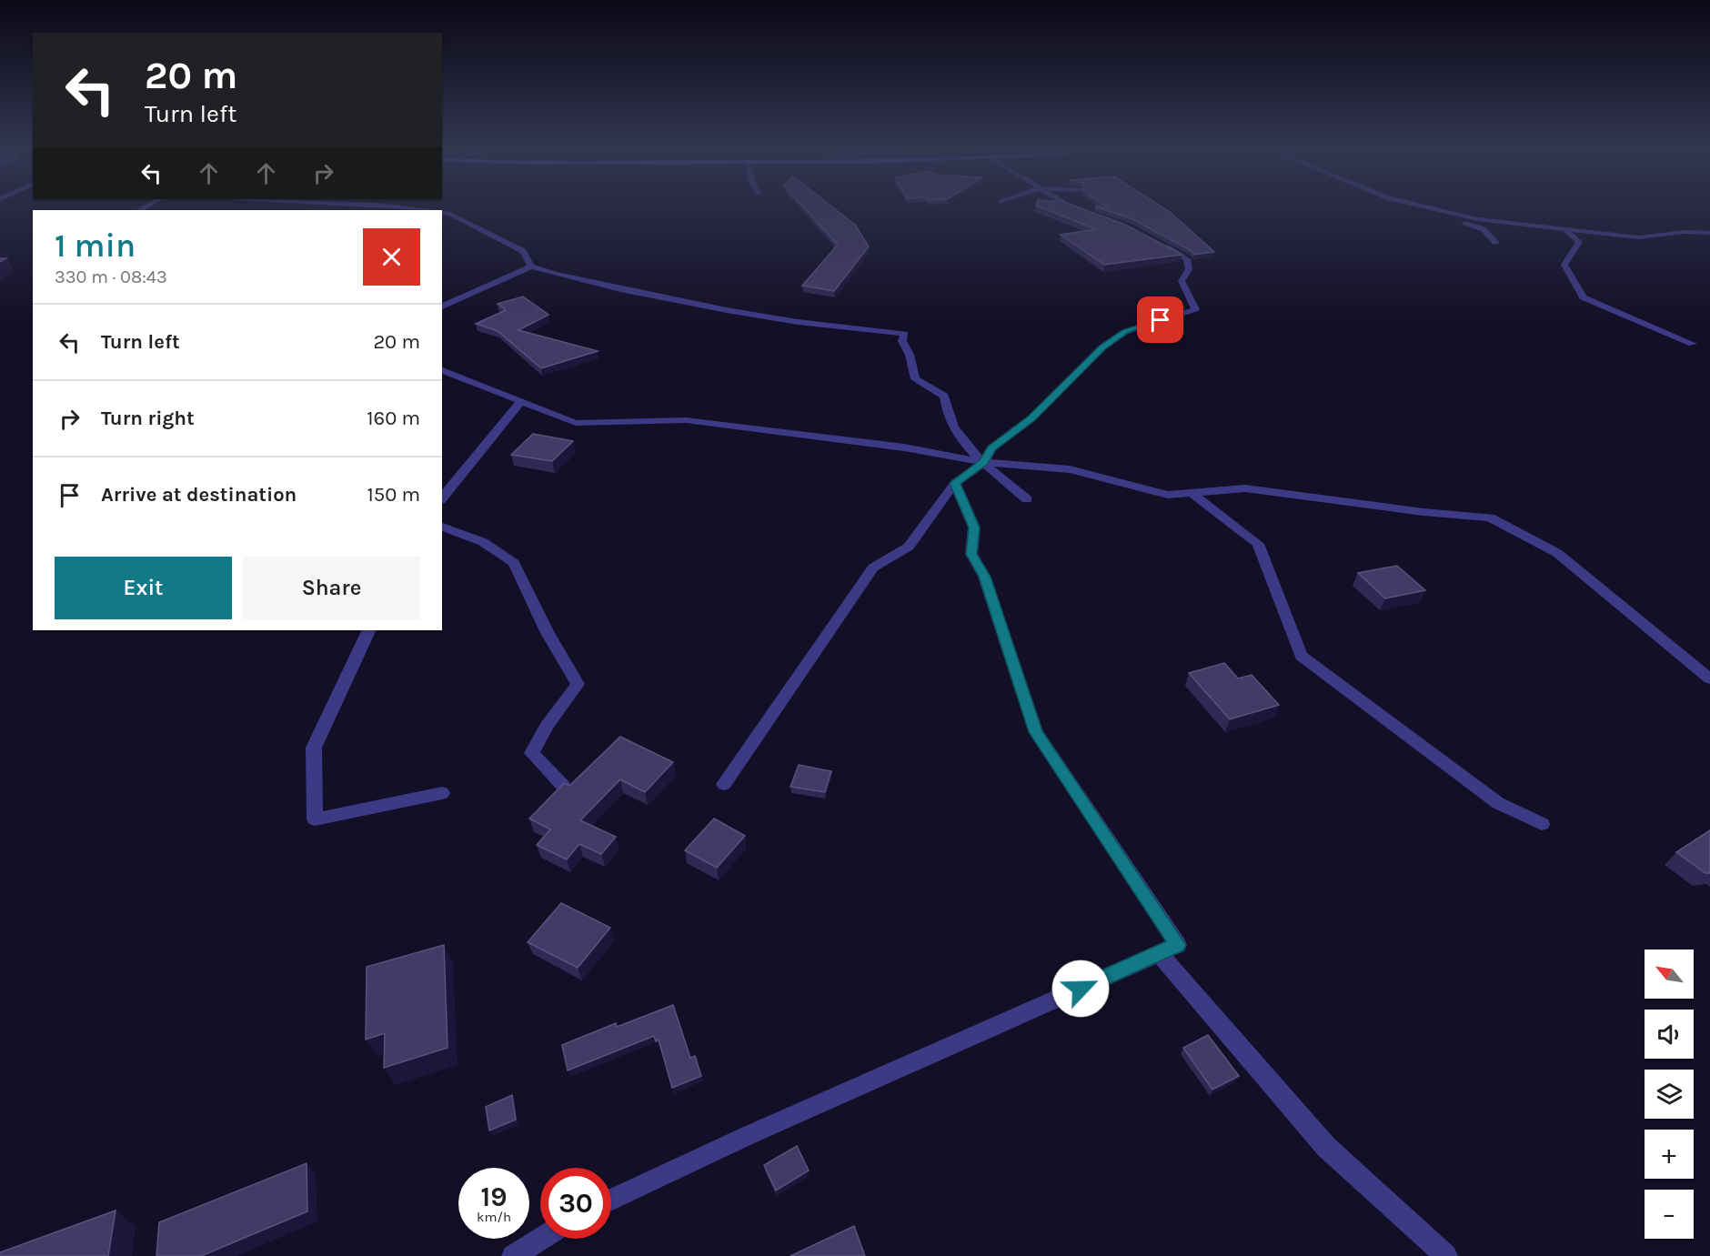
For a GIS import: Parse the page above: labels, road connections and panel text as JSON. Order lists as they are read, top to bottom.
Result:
{
  "north": "top left",
  "page": {
    "turn": ["20 m", "Turn left"],
    "heading": ["1 min", "330 m · 08:43"],
    "list": [
      {
        "name": "Turn left",
        "value": "20 m"
      },
      {
        "name": "Turn right",
        "value": "160 m"
      },
      {
        "name": "Arrive at destination",
        "value": "150 m"
      }
    ],
    "buttons": ["Exit", "Share"],
    "map_buttons": ["+", "−"],
    "speed": "19 km/h",
    "limit": "30"
  }
}
